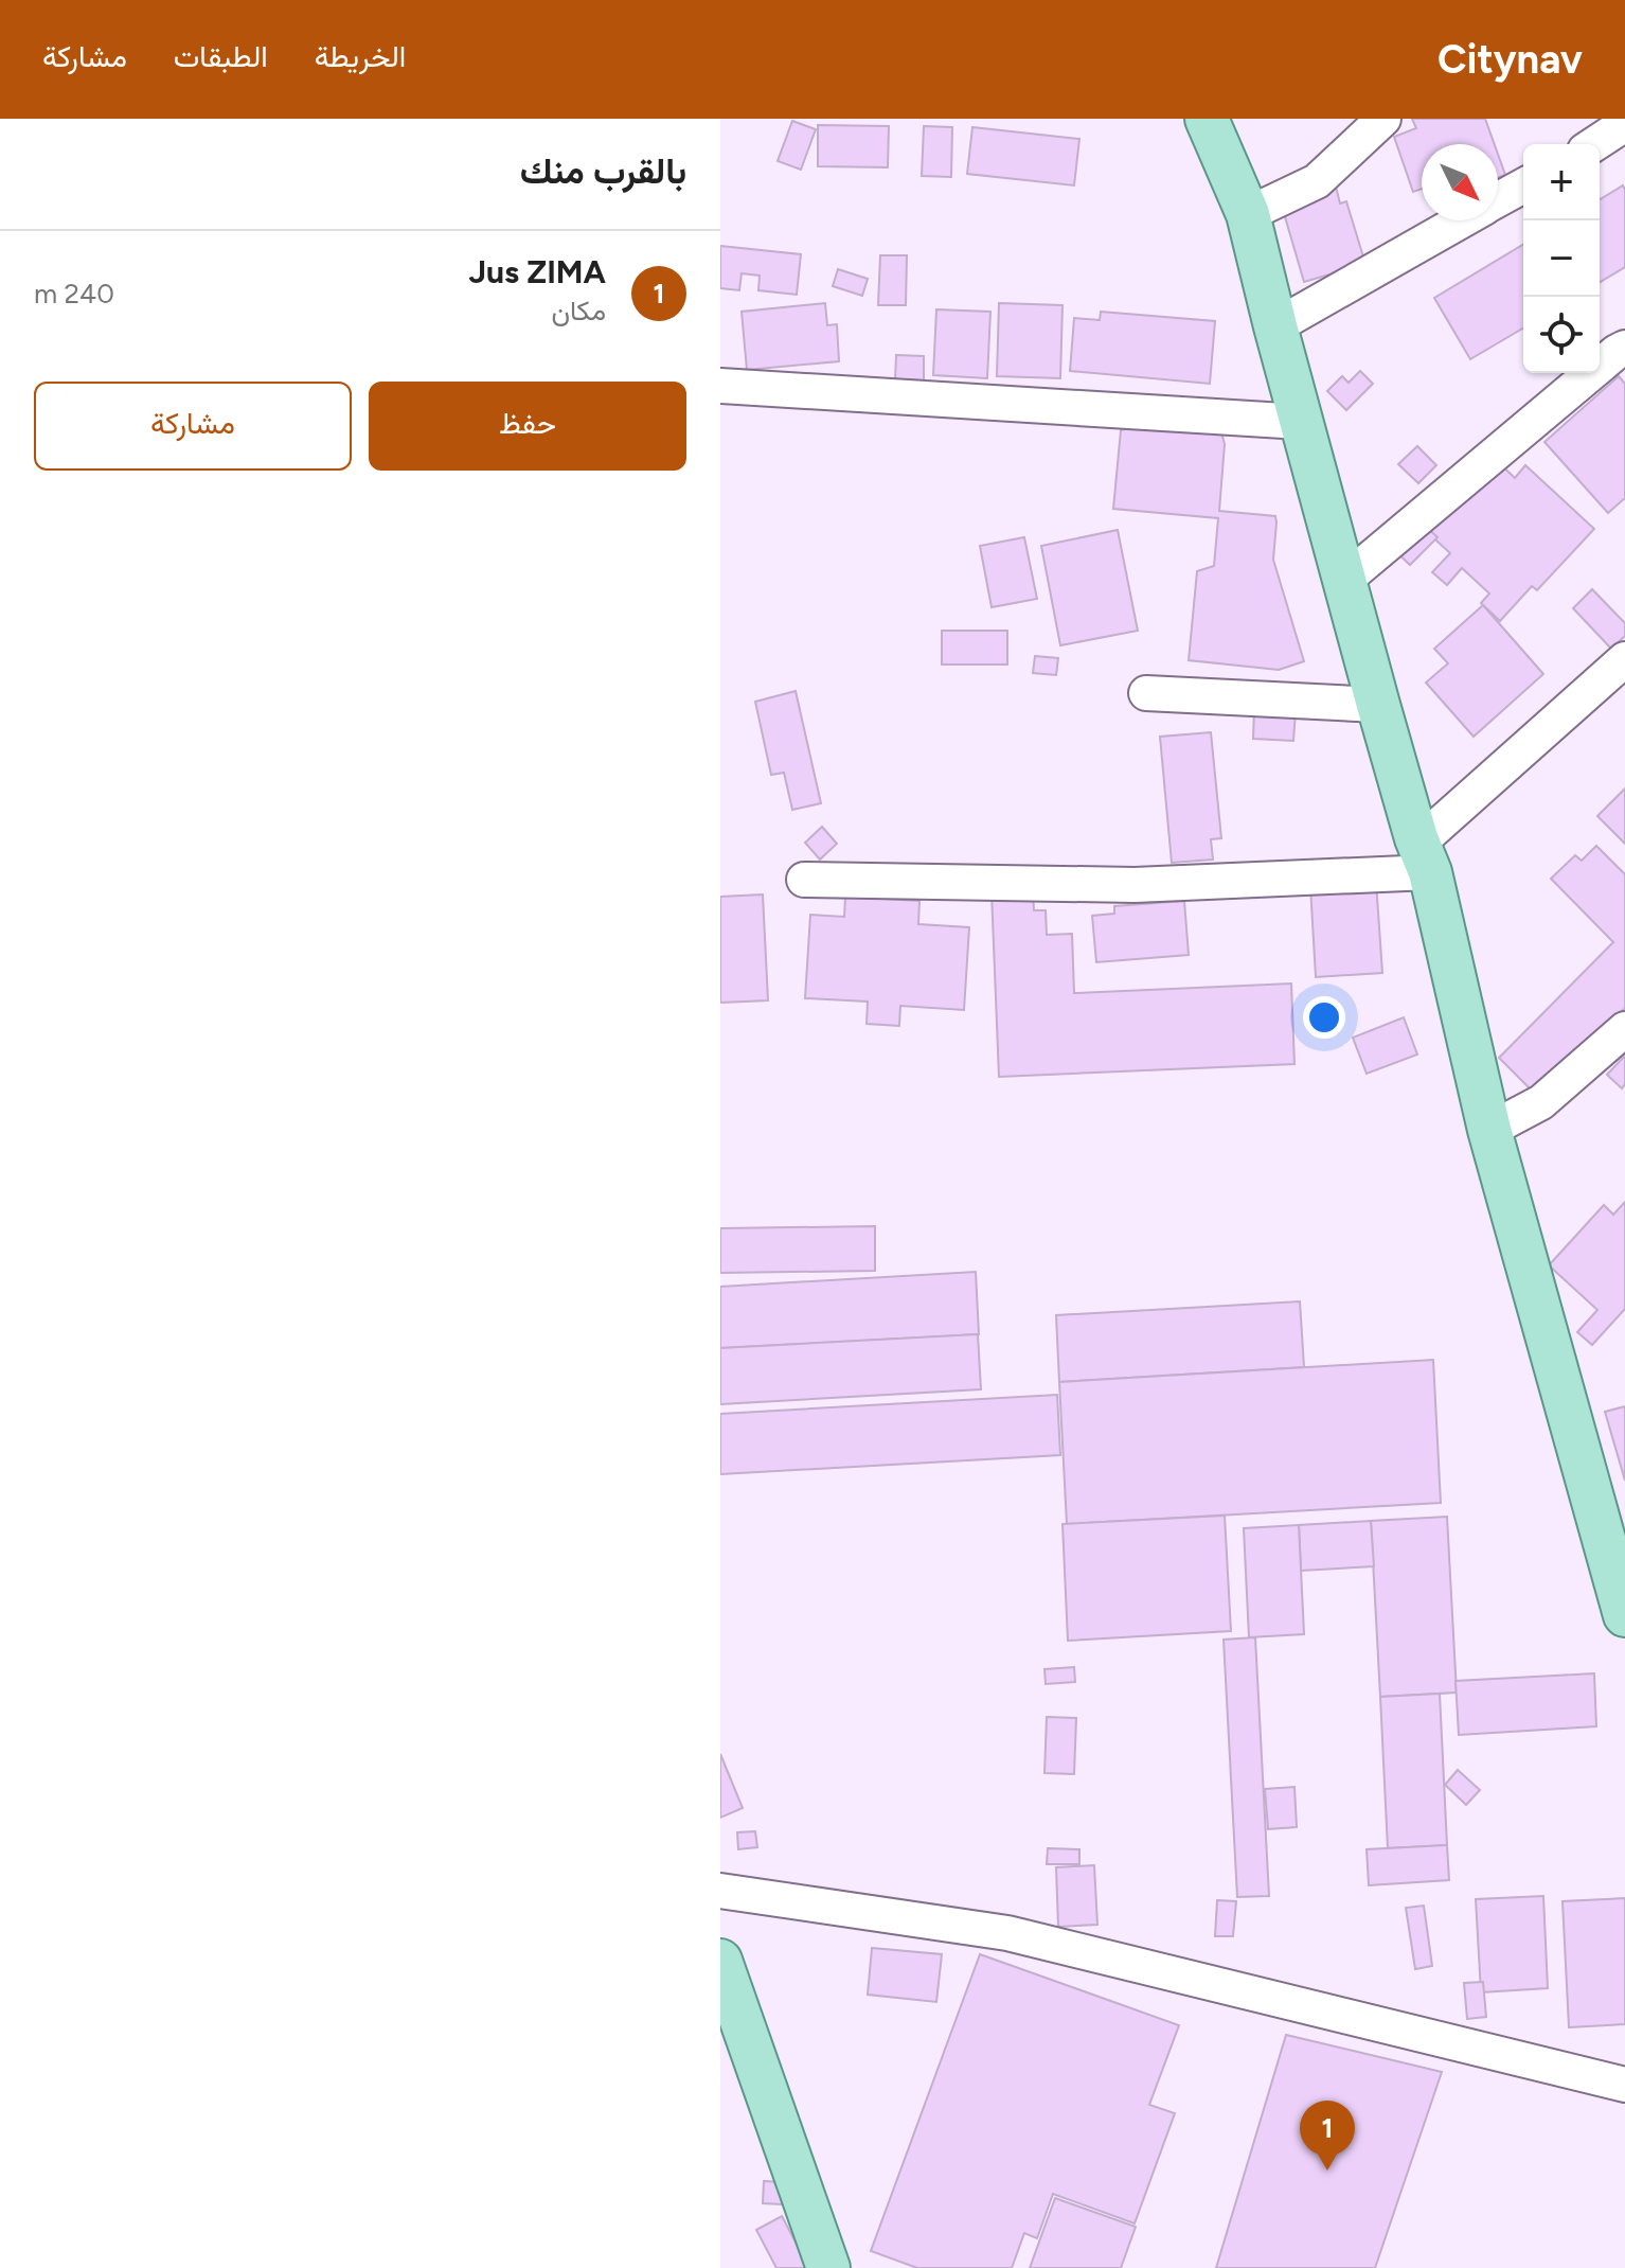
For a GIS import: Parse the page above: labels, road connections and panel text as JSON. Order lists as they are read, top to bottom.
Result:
{
  "north": "bottom right",
  "page": {
    "header": "Citynav",
    "nav": ["الخريطة", "الطبقات", "مشاركة"],
    "heading": "بالقرب منك",
    "map_buttons": ["+", "−"],
    "list": [
      {
        "mark": "1",
        "name": "Jus ZIMA",
        "note": "مكان",
        "value": "240 m"
      }
    ],
    "buttons": ["حفظ", "مشاركة"],
    "pins": "1"
  }
}
